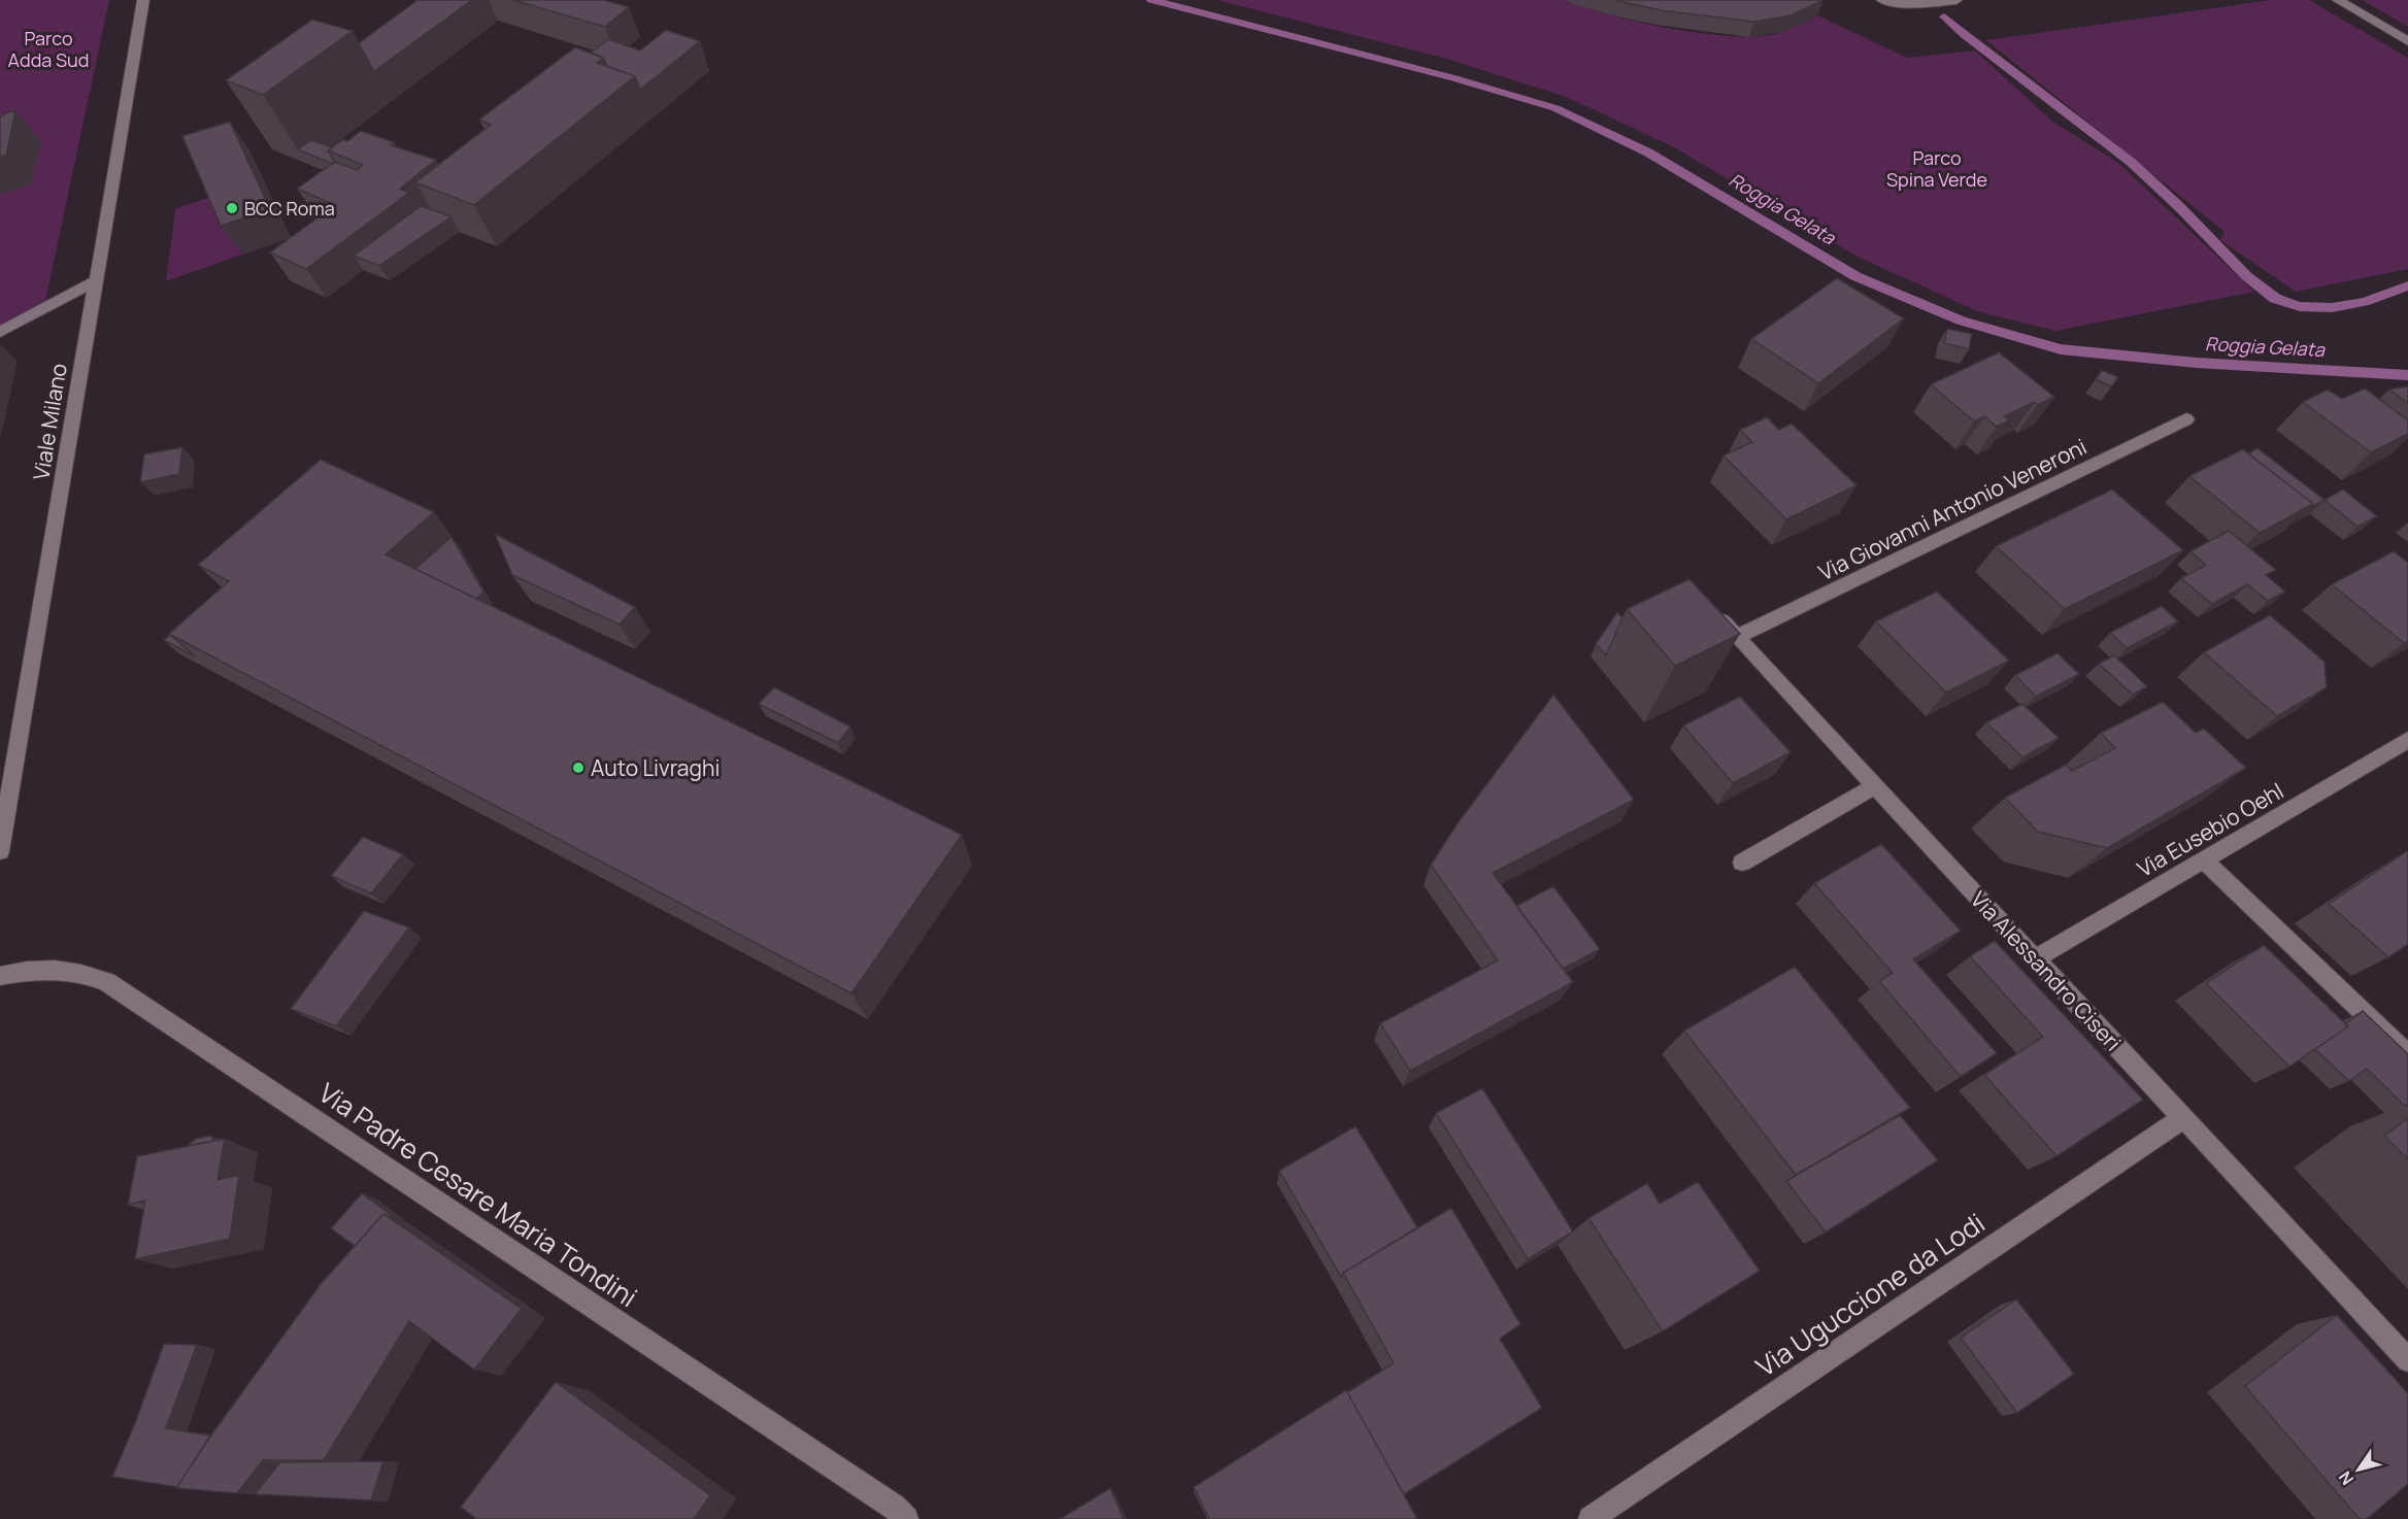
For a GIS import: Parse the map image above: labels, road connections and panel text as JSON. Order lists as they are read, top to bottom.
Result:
{
  "streets": {
    "street": [
      "Viale Milano",
      "Via Giovanni Antonio Veneroni",
      "Via Eusebio Oehl",
      "Via Alessandro Ciseri",
      "Via Padre Cesare Maria Tondini",
      "Via Uguccione da Lodi"
    ]
  },
  "crossings": [
    ["Via Giovanni Antonio Veneroni", "Via Alessandro Ciseri"],
    ["Via Eusebio Oehl", "Via Alessandro Ciseri"],
    ["Via Alessandro Ciseri", "Via Uguccione da Lodi"]
  ],
  "water": ["Roggia Gelata"],
  "parks": ["Parco Adda Sud", "Parco Spina Verde"],
  "places": ["BCC Roma", "Auto Livraghi"],
  "north": "bottom left"
}
